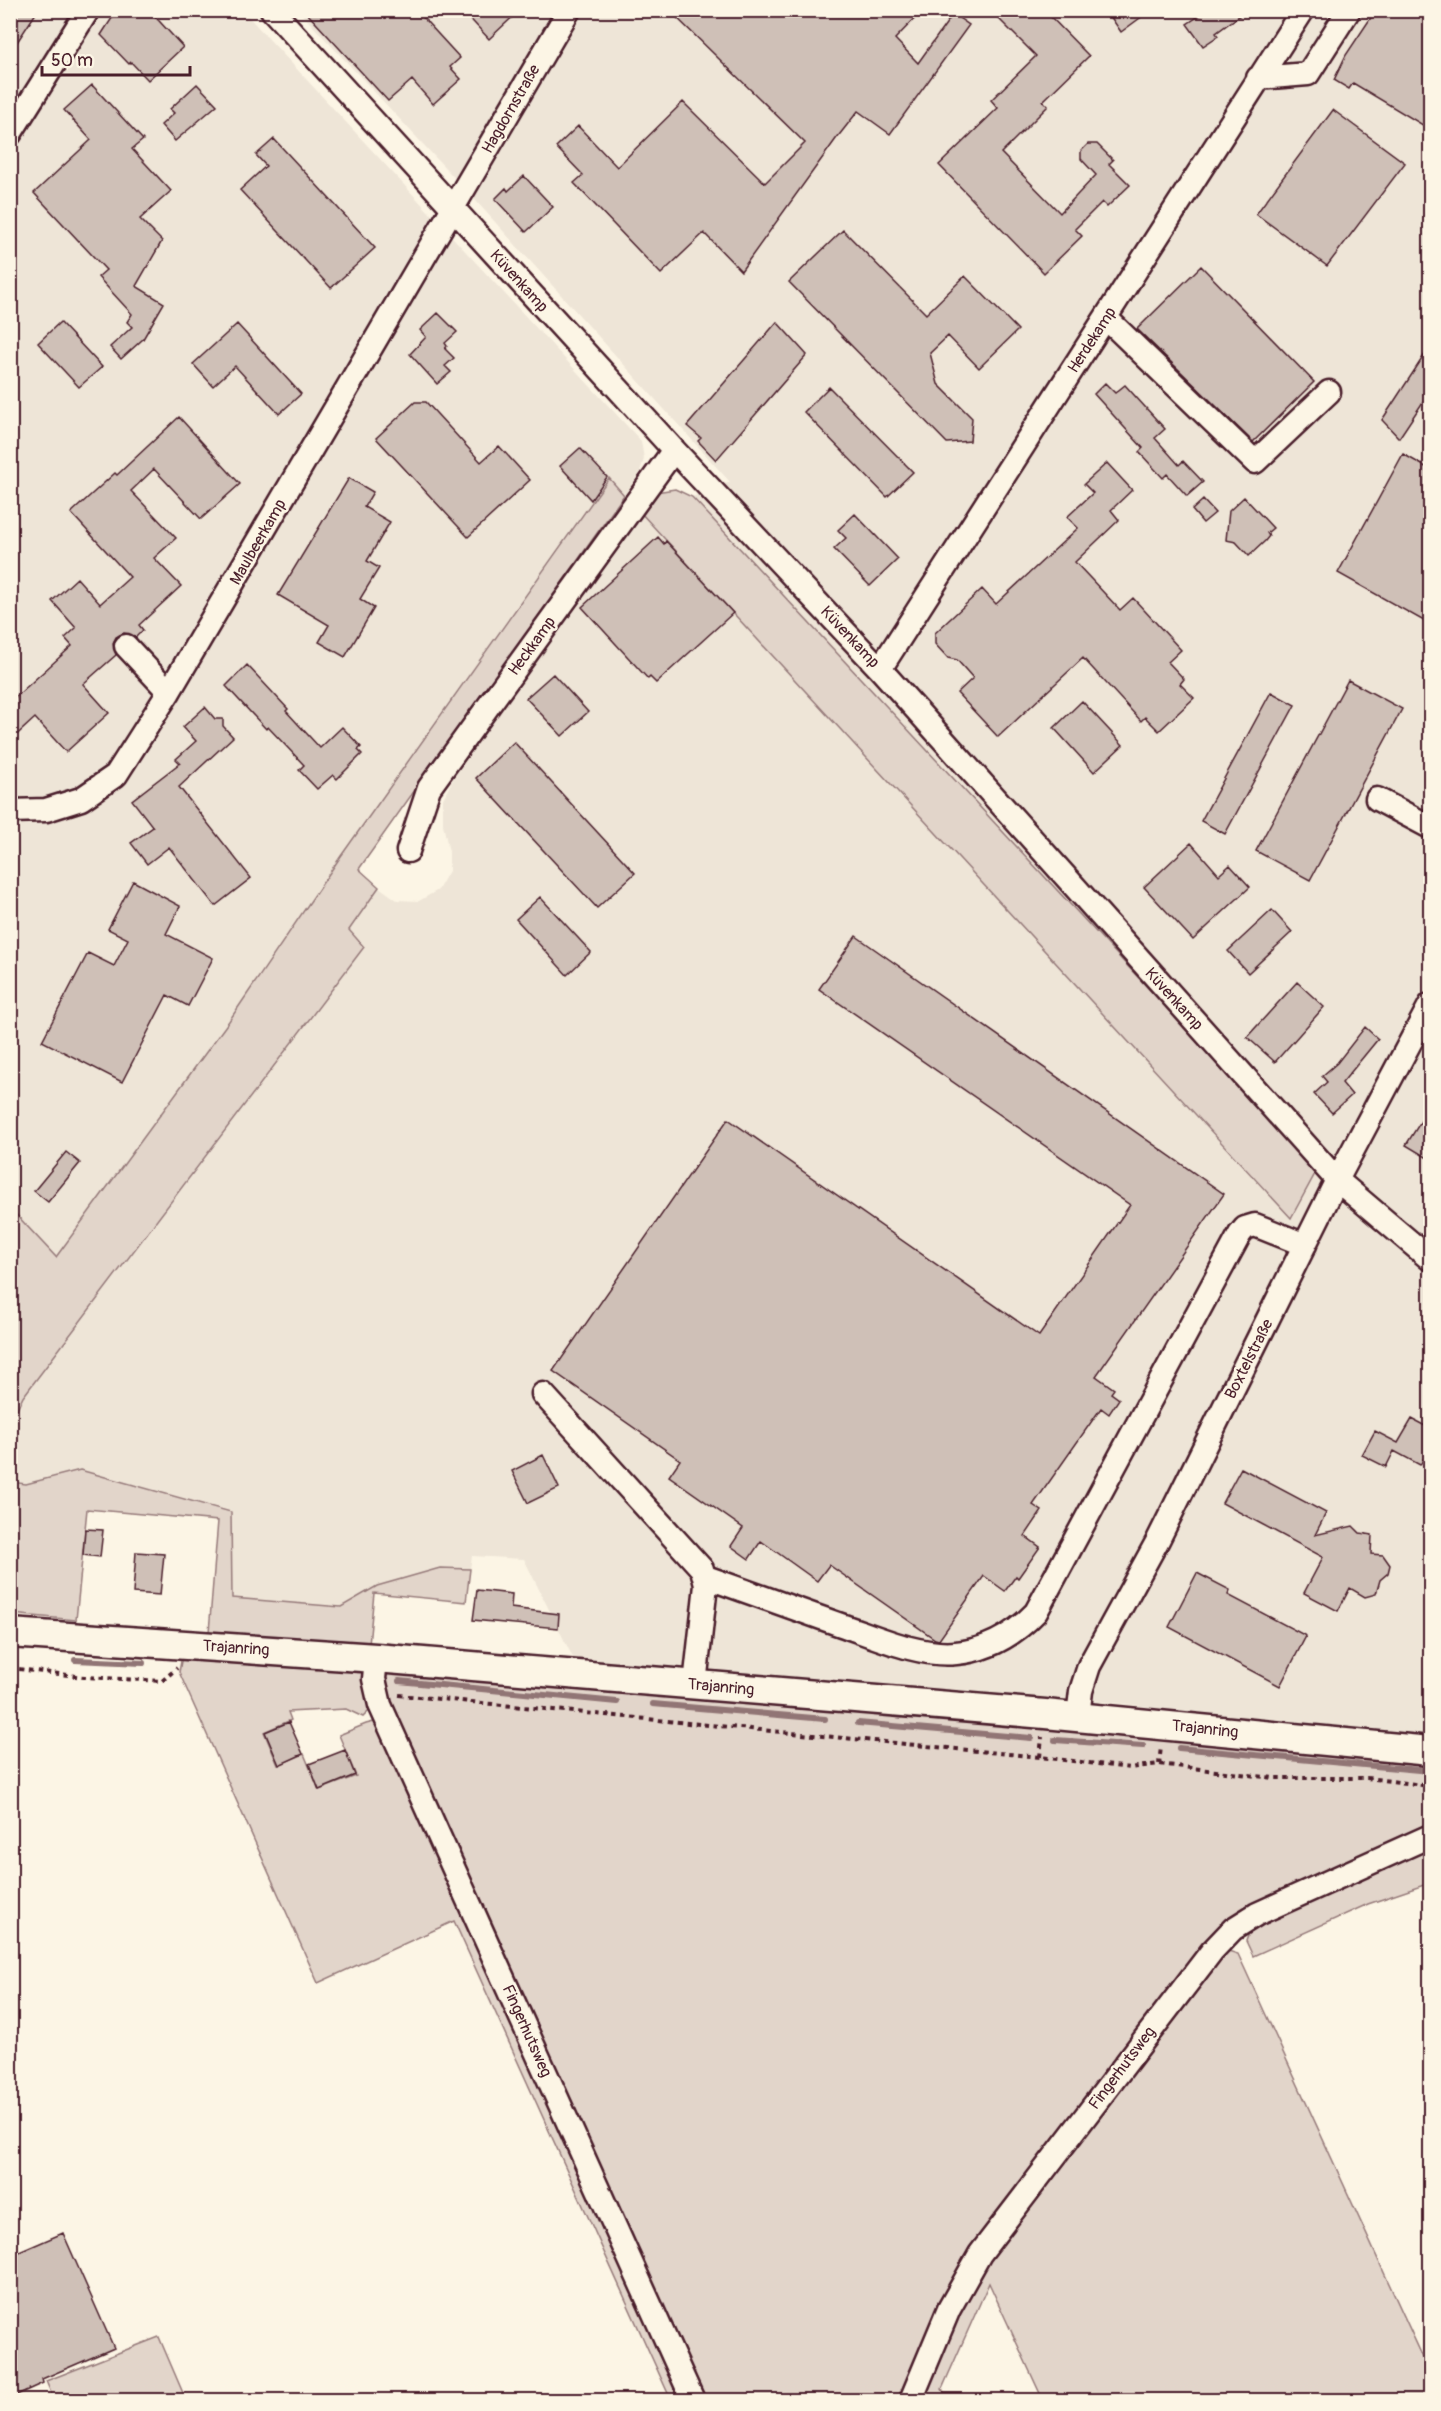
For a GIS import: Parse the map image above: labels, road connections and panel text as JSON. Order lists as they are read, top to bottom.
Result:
{
  "streets": {
    "main road": ["Trajanring"],
    "street": [
      "Hagdornstraße",
      "Küvenkamp",
      "Herdekamp",
      "Maulbeerkamp",
      "Heckkamp",
      "Boxtelstraße",
      "Fingerhutsweg"
    ]
  },
  "crossings": [
    ["Hagdornstraße", "Küvenkamp"],
    ["Hagdornstraße", "Maulbeerkamp"],
    ["Küvenkamp", "Herdekamp"],
    ["Küvenkamp", "Maulbeerkamp"],
    ["Küvenkamp", "Heckkamp"],
    ["Küvenkamp", "Boxtelstraße"],
    ["Boxtelstraße", "Trajanring"],
    ["Trajanring", "Fingerhutsweg"]
  ],
  "scale_bar": "50 m"
}
